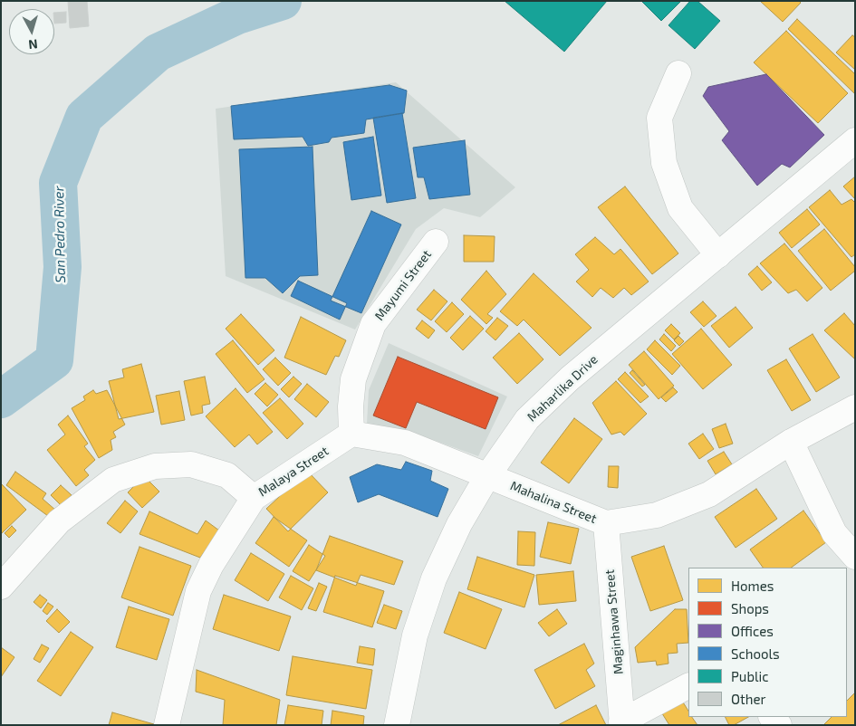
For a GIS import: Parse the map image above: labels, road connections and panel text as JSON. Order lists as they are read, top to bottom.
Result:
{
  "streets": {
    "street": [
      "Mayumi Street",
      "Maharlika Drive",
      "Malaya Street",
      "Mahalina Street",
      "Maginhawa Street"
    ]
  },
  "crossings": [
    ["Mayumi Street", "Malaya Street"],
    ["Maharlika Drive", "Mahalina Street"],
    ["Mahalina Street", "Maginhawa Street"]
  ],
  "water": ["San Pedro River"],
  "legend": [
    "Homes",
    "Shops",
    "Offices",
    "Schools",
    "Public",
    "Other"
  ],
  "north": "bottom"
}
